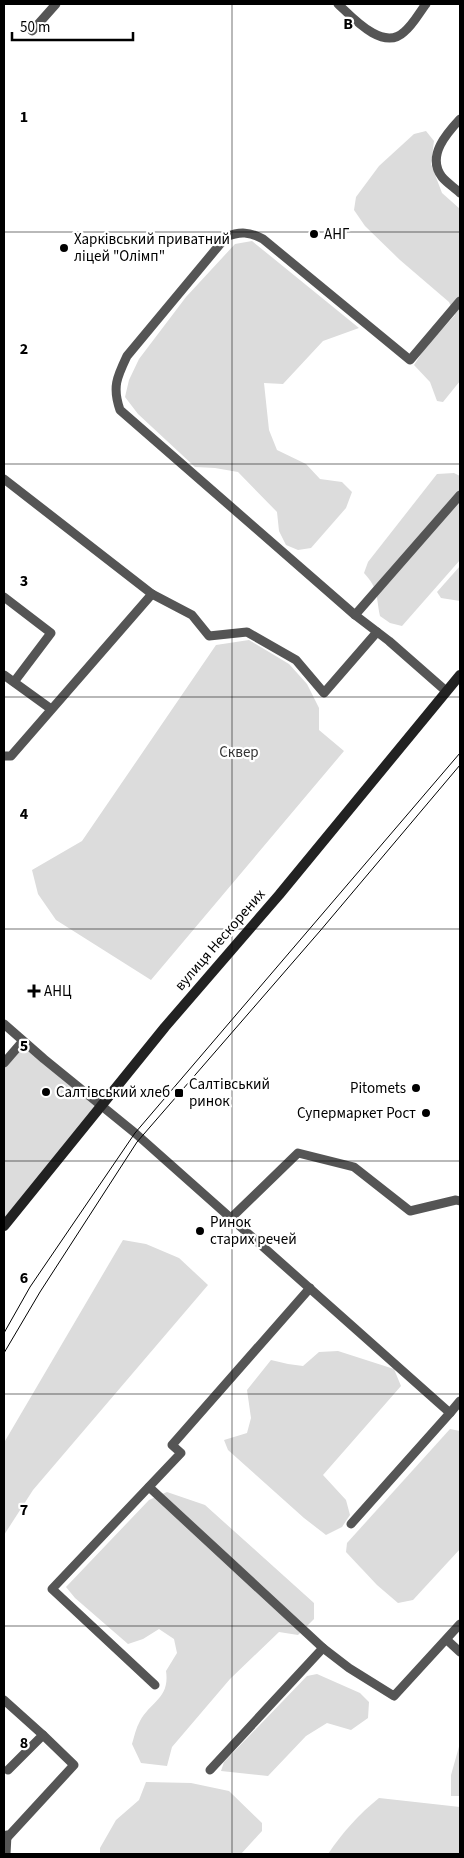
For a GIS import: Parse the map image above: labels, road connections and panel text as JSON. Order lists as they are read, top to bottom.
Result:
{
  "streets": {
    "main road": ["вулиця Нескорених"]
  },
  "parks": ["Сквер"],
  "places": {
    "other": [
      "АНГ",
      "Харківський приватний ліцей \"Олімп\"",
      "Pitomets",
      "Салтівський хлеб",
      "Супермаркет Рост",
      "Ринок старих речей"
    ],
    "health": ["АНЦ"],
    "transit": ["Салтівський ринок"]
  },
  "scale_bar": "50 m",
  "grid": {
    "columns": ["B"],
    "rows": [
      "1",
      "2",
      "3",
      "4",
      "5",
      "6",
      "7",
      "8"
    ]
  }
}
